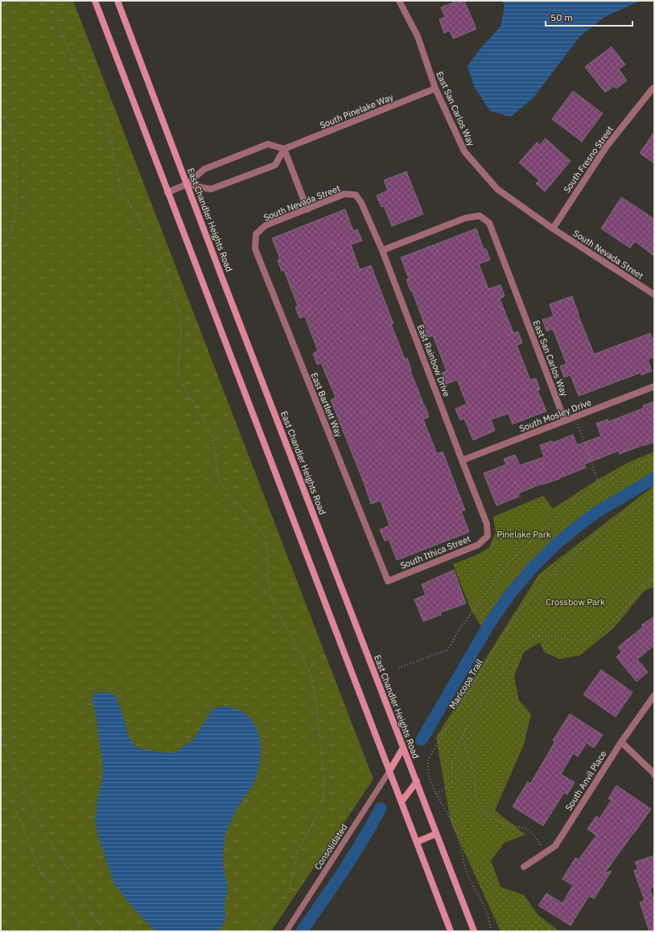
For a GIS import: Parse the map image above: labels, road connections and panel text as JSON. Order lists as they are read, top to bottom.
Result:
{
  "streets": {
    "main road": ["East Chandler Heights Road"],
    "street": [
      "East San Carlos Way",
      "South Pinelake Way",
      "South Fresno Street",
      "South Nevada Street",
      "East Rainbow Drive",
      "East Bartlett Way",
      "South Mosley Drive",
      "South Ithica Street",
      "South Anvil Place"
    ],
    "lane": ["Consolidated"],
    "path": ["Maricopa Trail"]
  },
  "crossings": [
    ["East San Carlos Way", "South Pinelake Way"],
    ["East San Carlos Way", "South Fresno Street"],
    ["East San Carlos Way", "South Nevada Street"],
    ["East San Carlos Way", "East Rainbow Drive"],
    ["East San Carlos Way", "South Mosley Drive"],
    ["South Fresno Street", "South Nevada Street"],
    ["South Nevada Street", "East Rainbow Drive"],
    ["South Nevada Street", "East Bartlett Way"],
    ["East Rainbow Drive", "South Mosley Drive"],
    ["East Rainbow Drive", "South Ithica Street"],
    ["East Bartlett Way", "South Ithica Street"]
  ],
  "parks": ["Pinelake Park", "Crossbow Park"],
  "scale_bar": "50 m"
}
